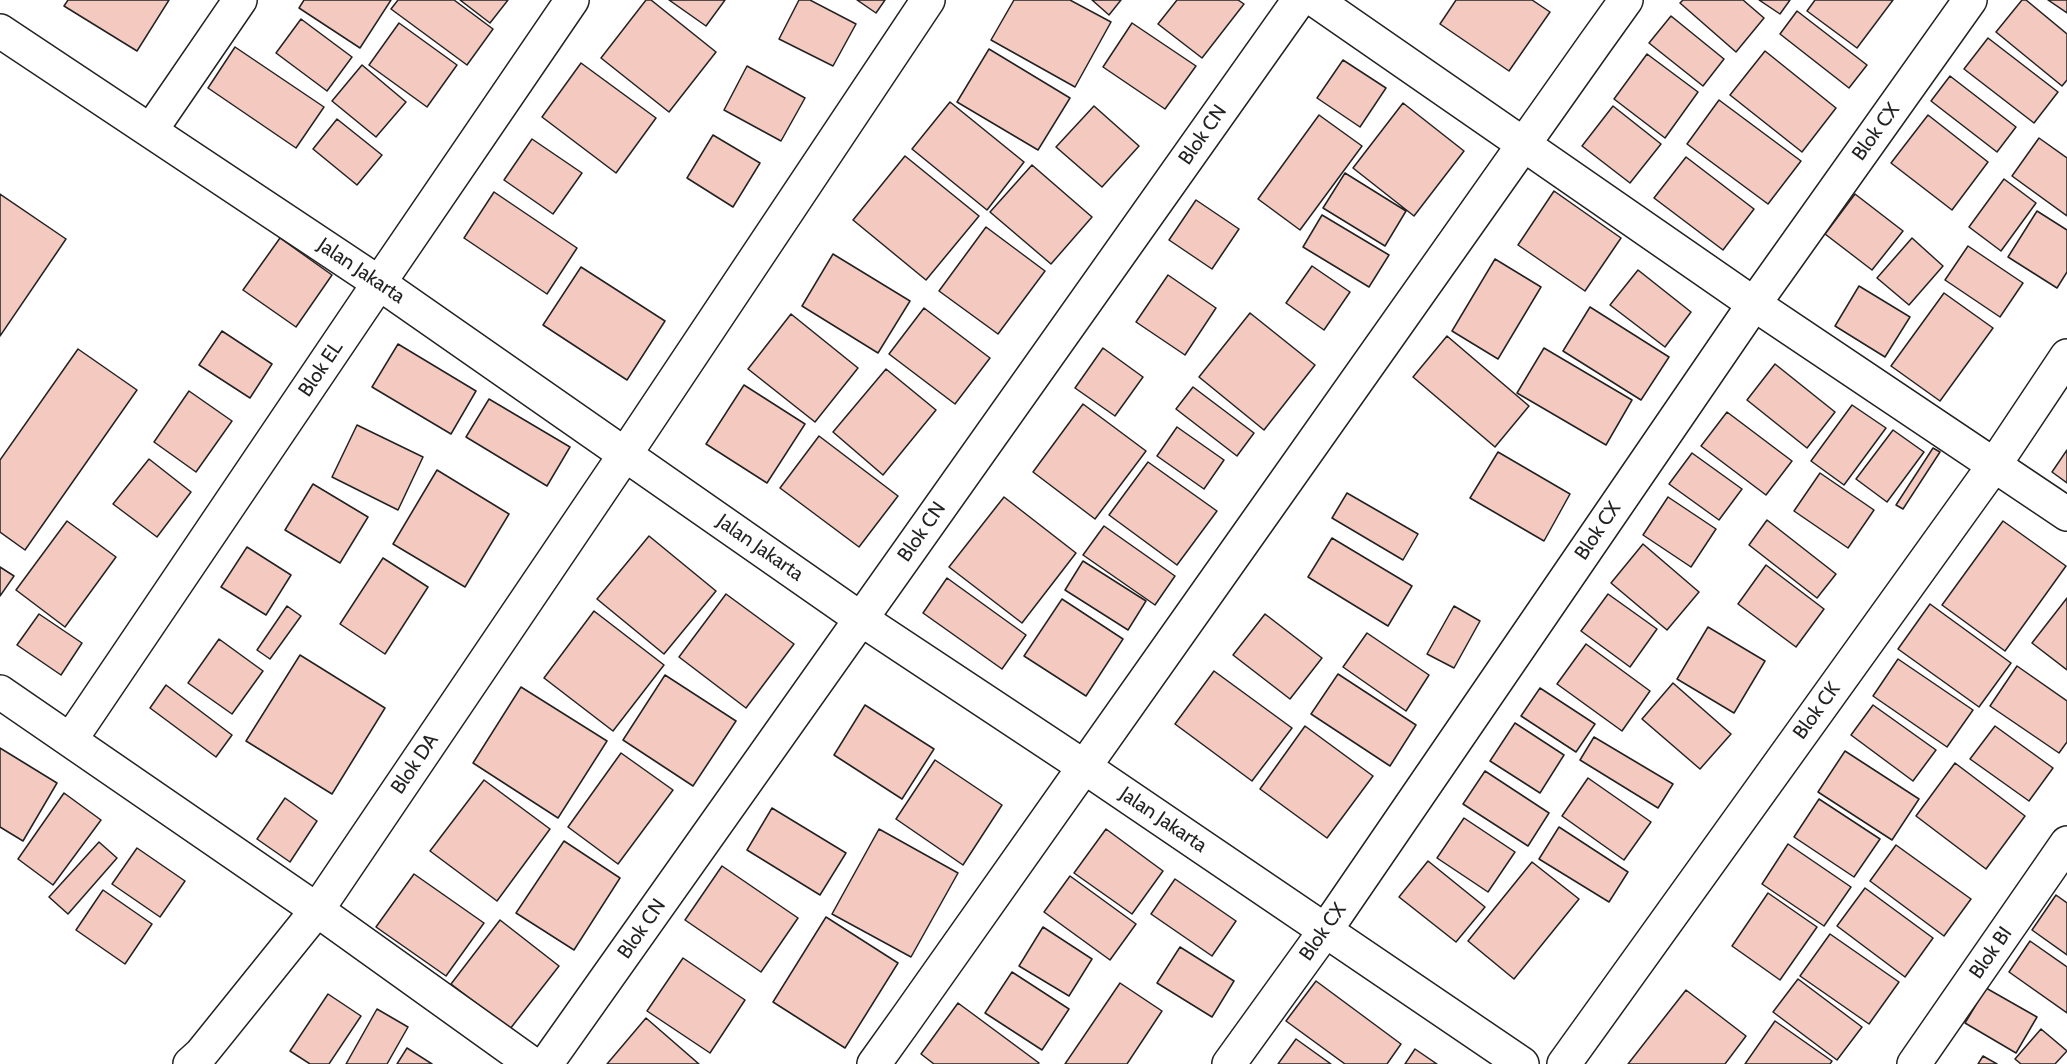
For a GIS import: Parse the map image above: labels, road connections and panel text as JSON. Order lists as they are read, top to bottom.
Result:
{
  "streets": {
    "street": [
      "Blok CX",
      "Blok CN",
      "Jalan Jakarta",
      "Blok EL",
      "Blok CK",
      "Blok DA",
      "Blok BI"
    ]
  },
  "crossings": [
    ["Blok CX", "Jalan Jakarta"],
    ["Blok CN", "Jalan Jakarta"],
    ["Jalan Jakarta", "Blok EL"],
    ["Jalan Jakarta", "Blok DA"]
  ]
}
